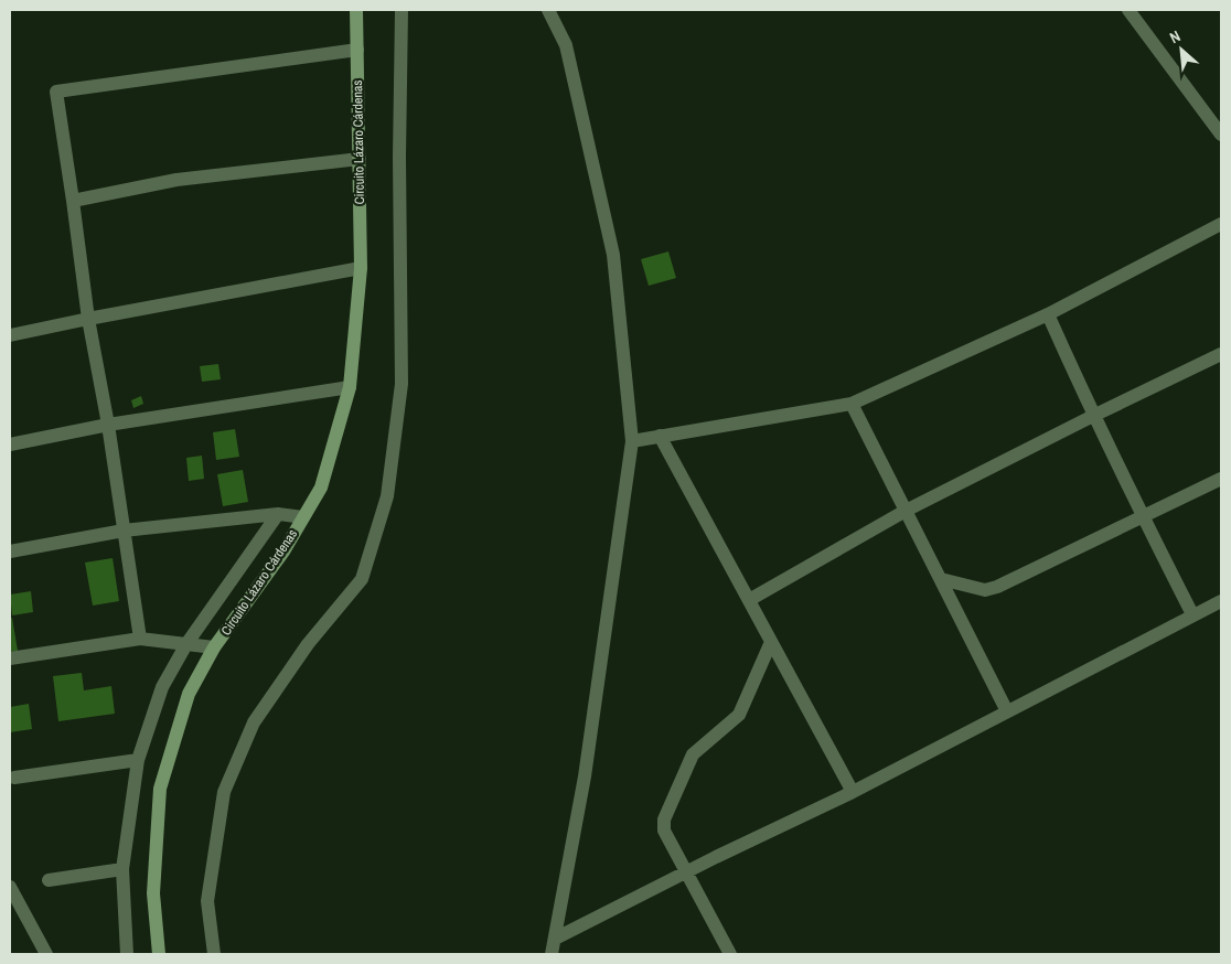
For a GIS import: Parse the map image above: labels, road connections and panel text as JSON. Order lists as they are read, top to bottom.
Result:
{
  "streets": {
    "street": ["Circuito Lázaro Cárdenas"]
  },
  "north": "top left"
}
